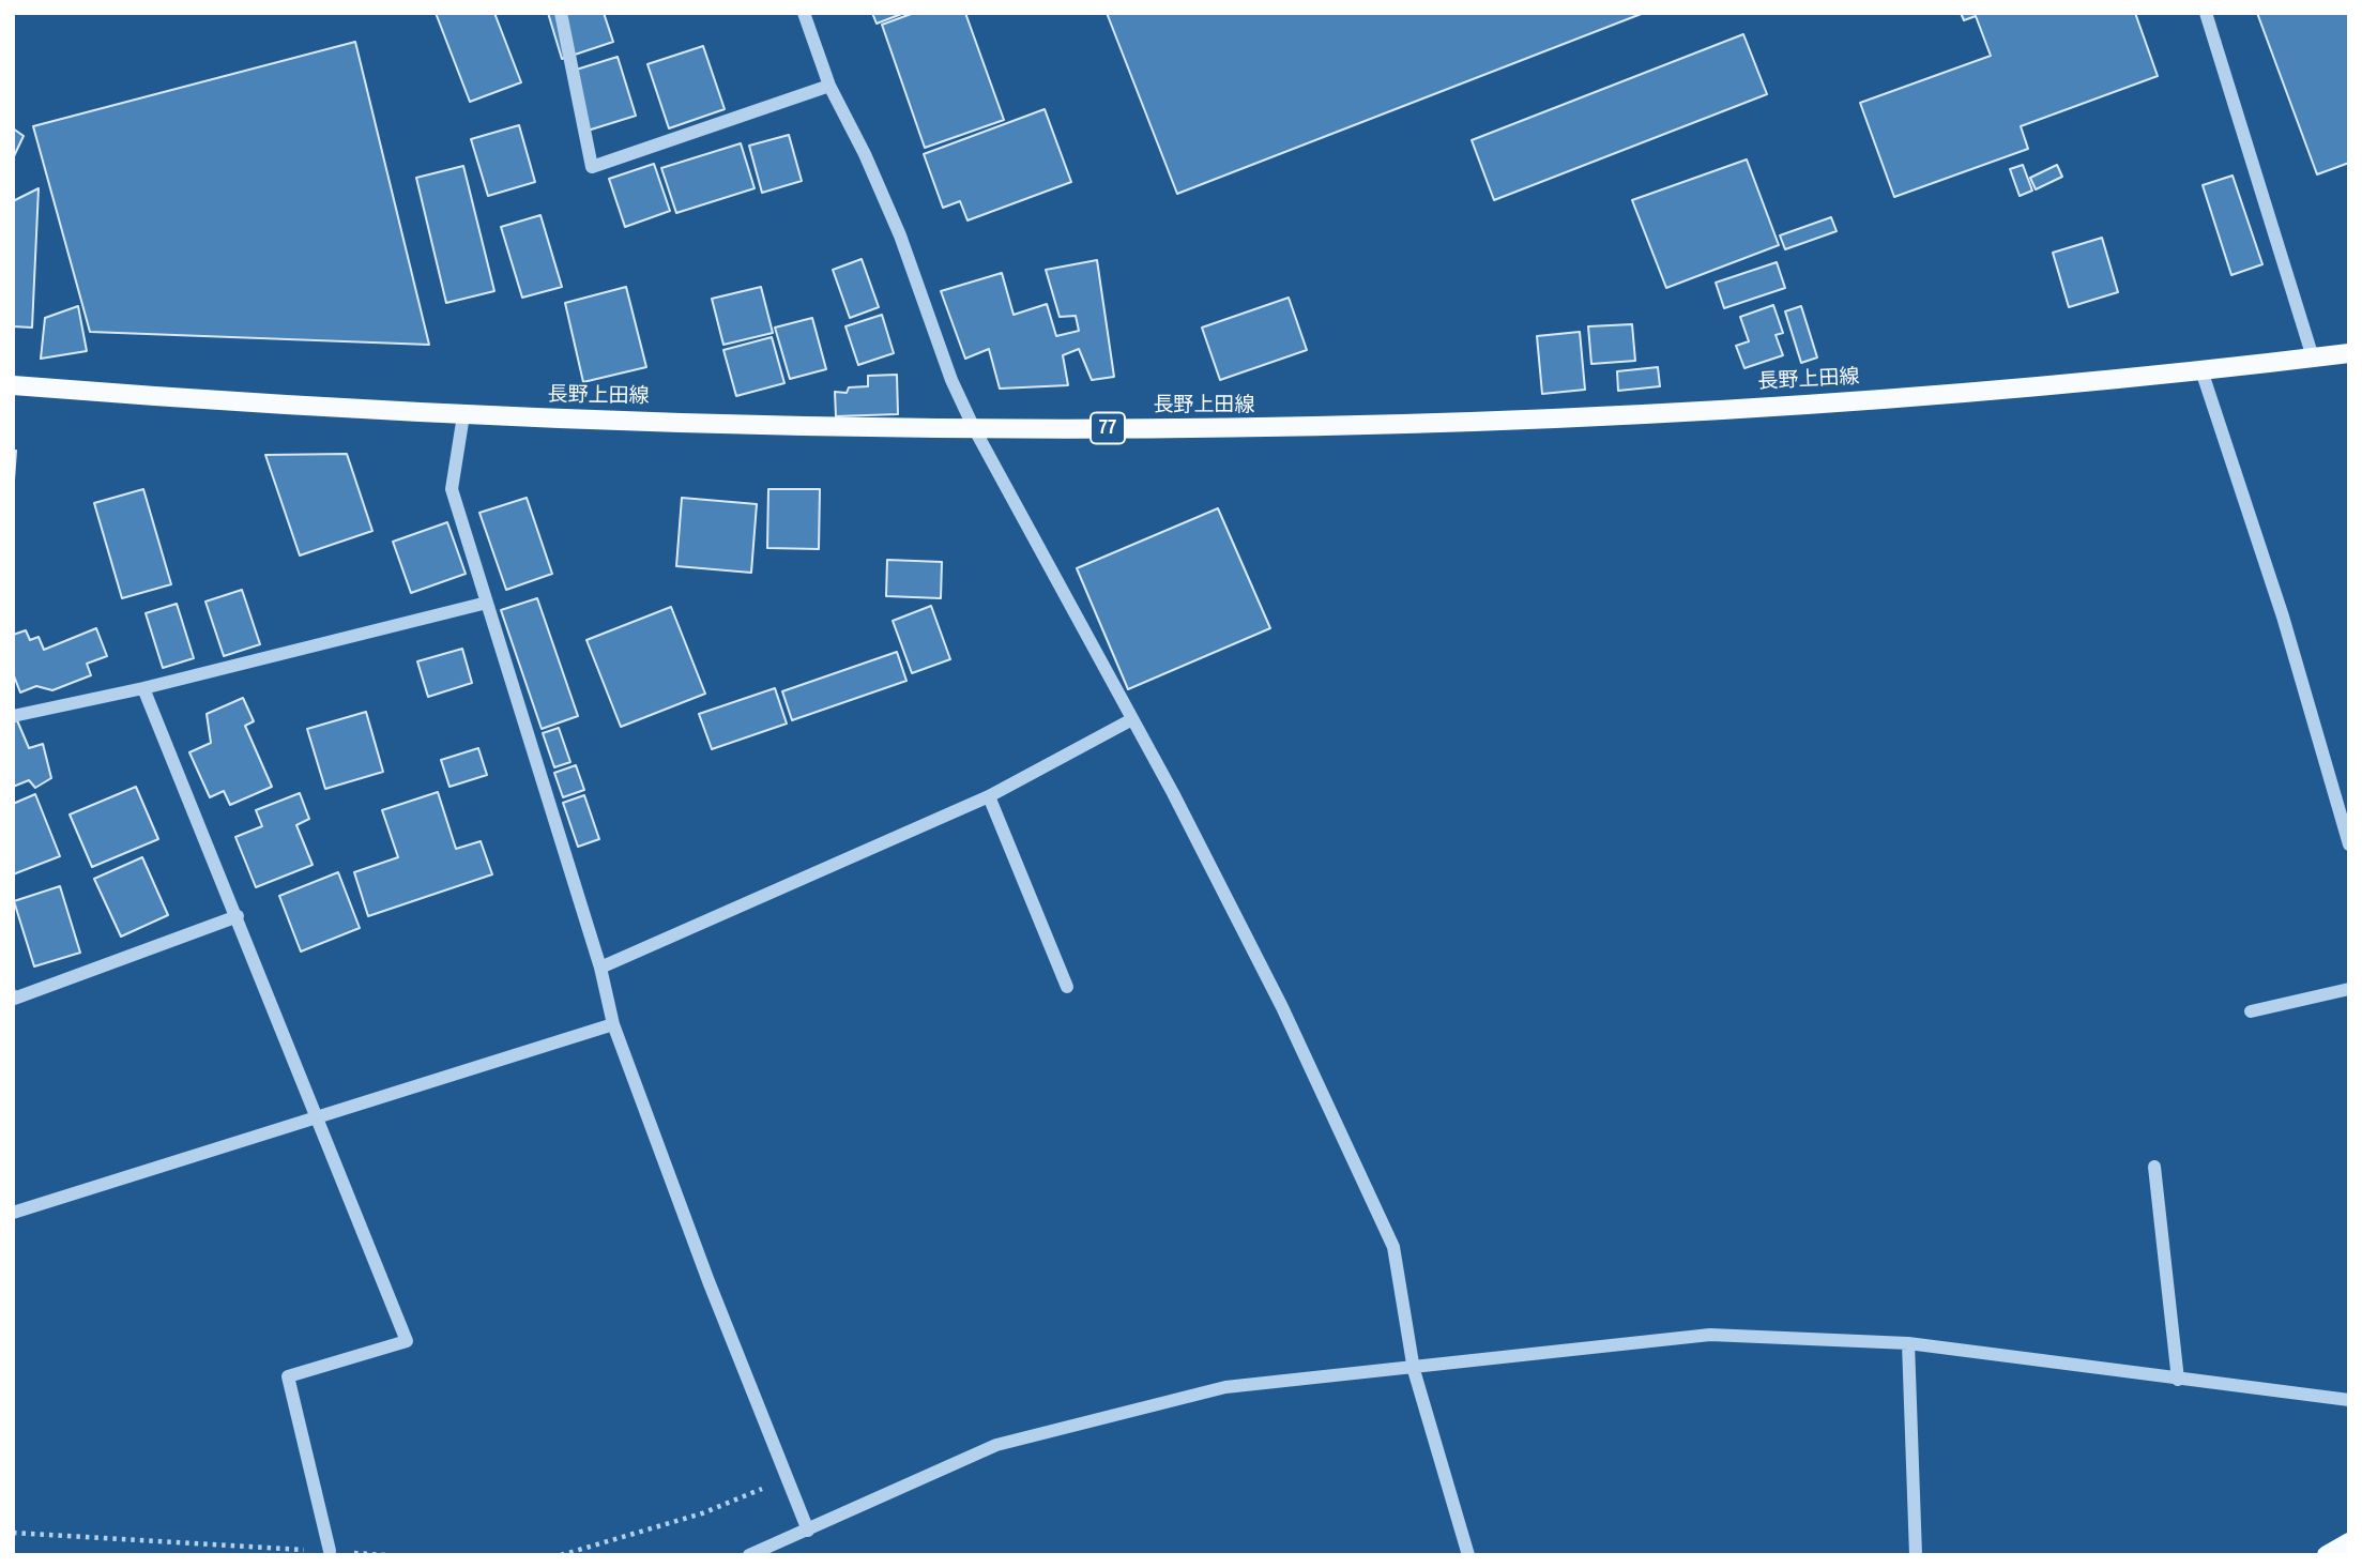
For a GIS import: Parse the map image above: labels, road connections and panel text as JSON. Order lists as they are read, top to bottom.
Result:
{
  "streets": {
    "main road": ["長野上田線", "77"]
  }
}
